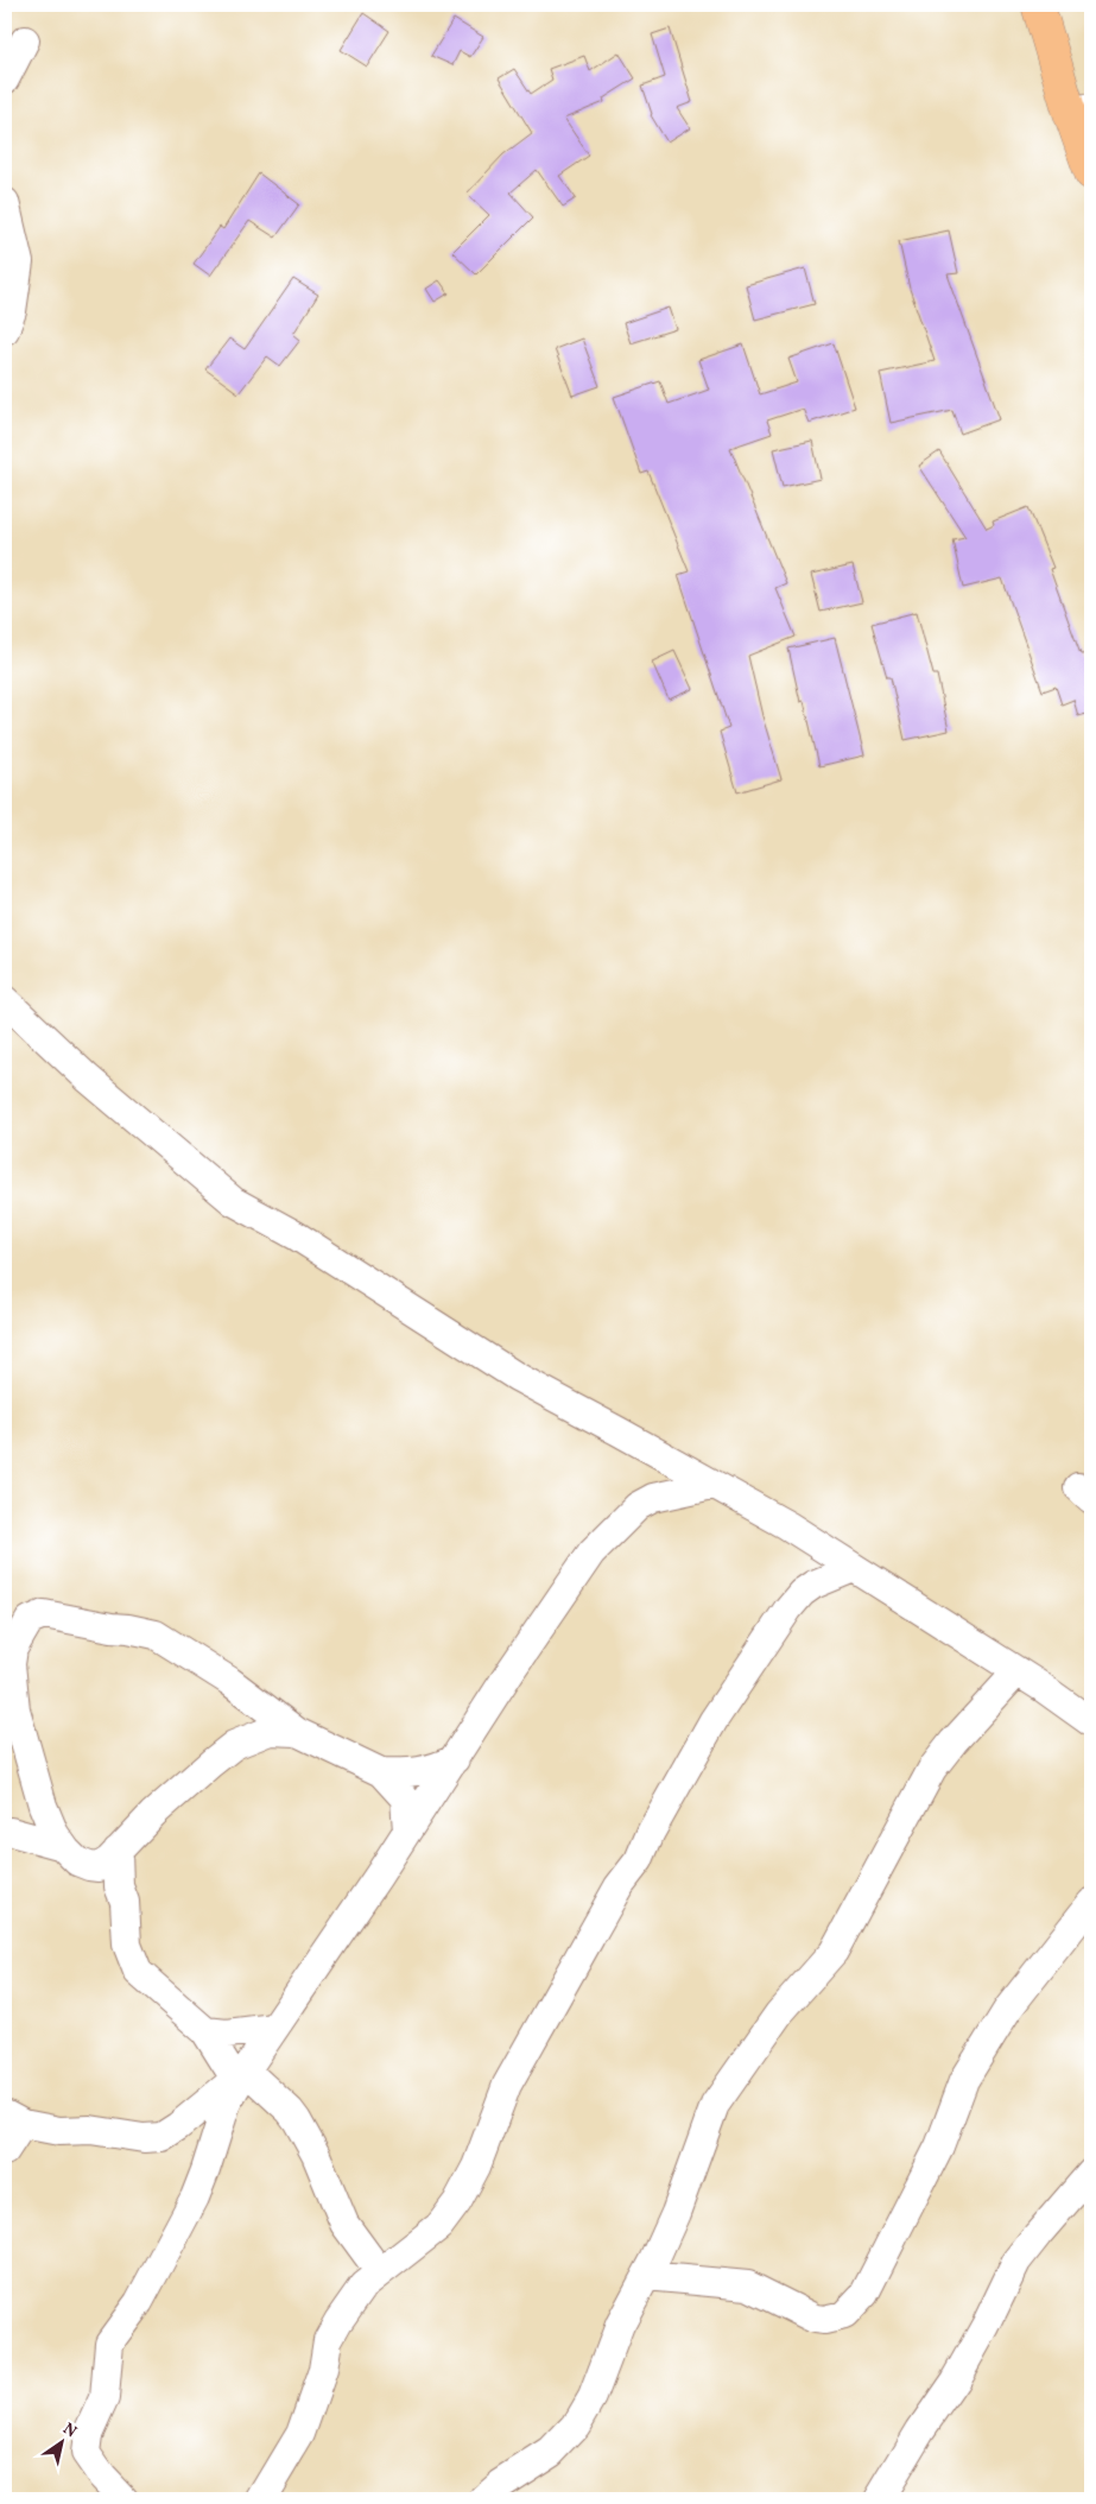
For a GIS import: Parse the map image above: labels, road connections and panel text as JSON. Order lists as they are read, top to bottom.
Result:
{
  "north": "top right"
}
